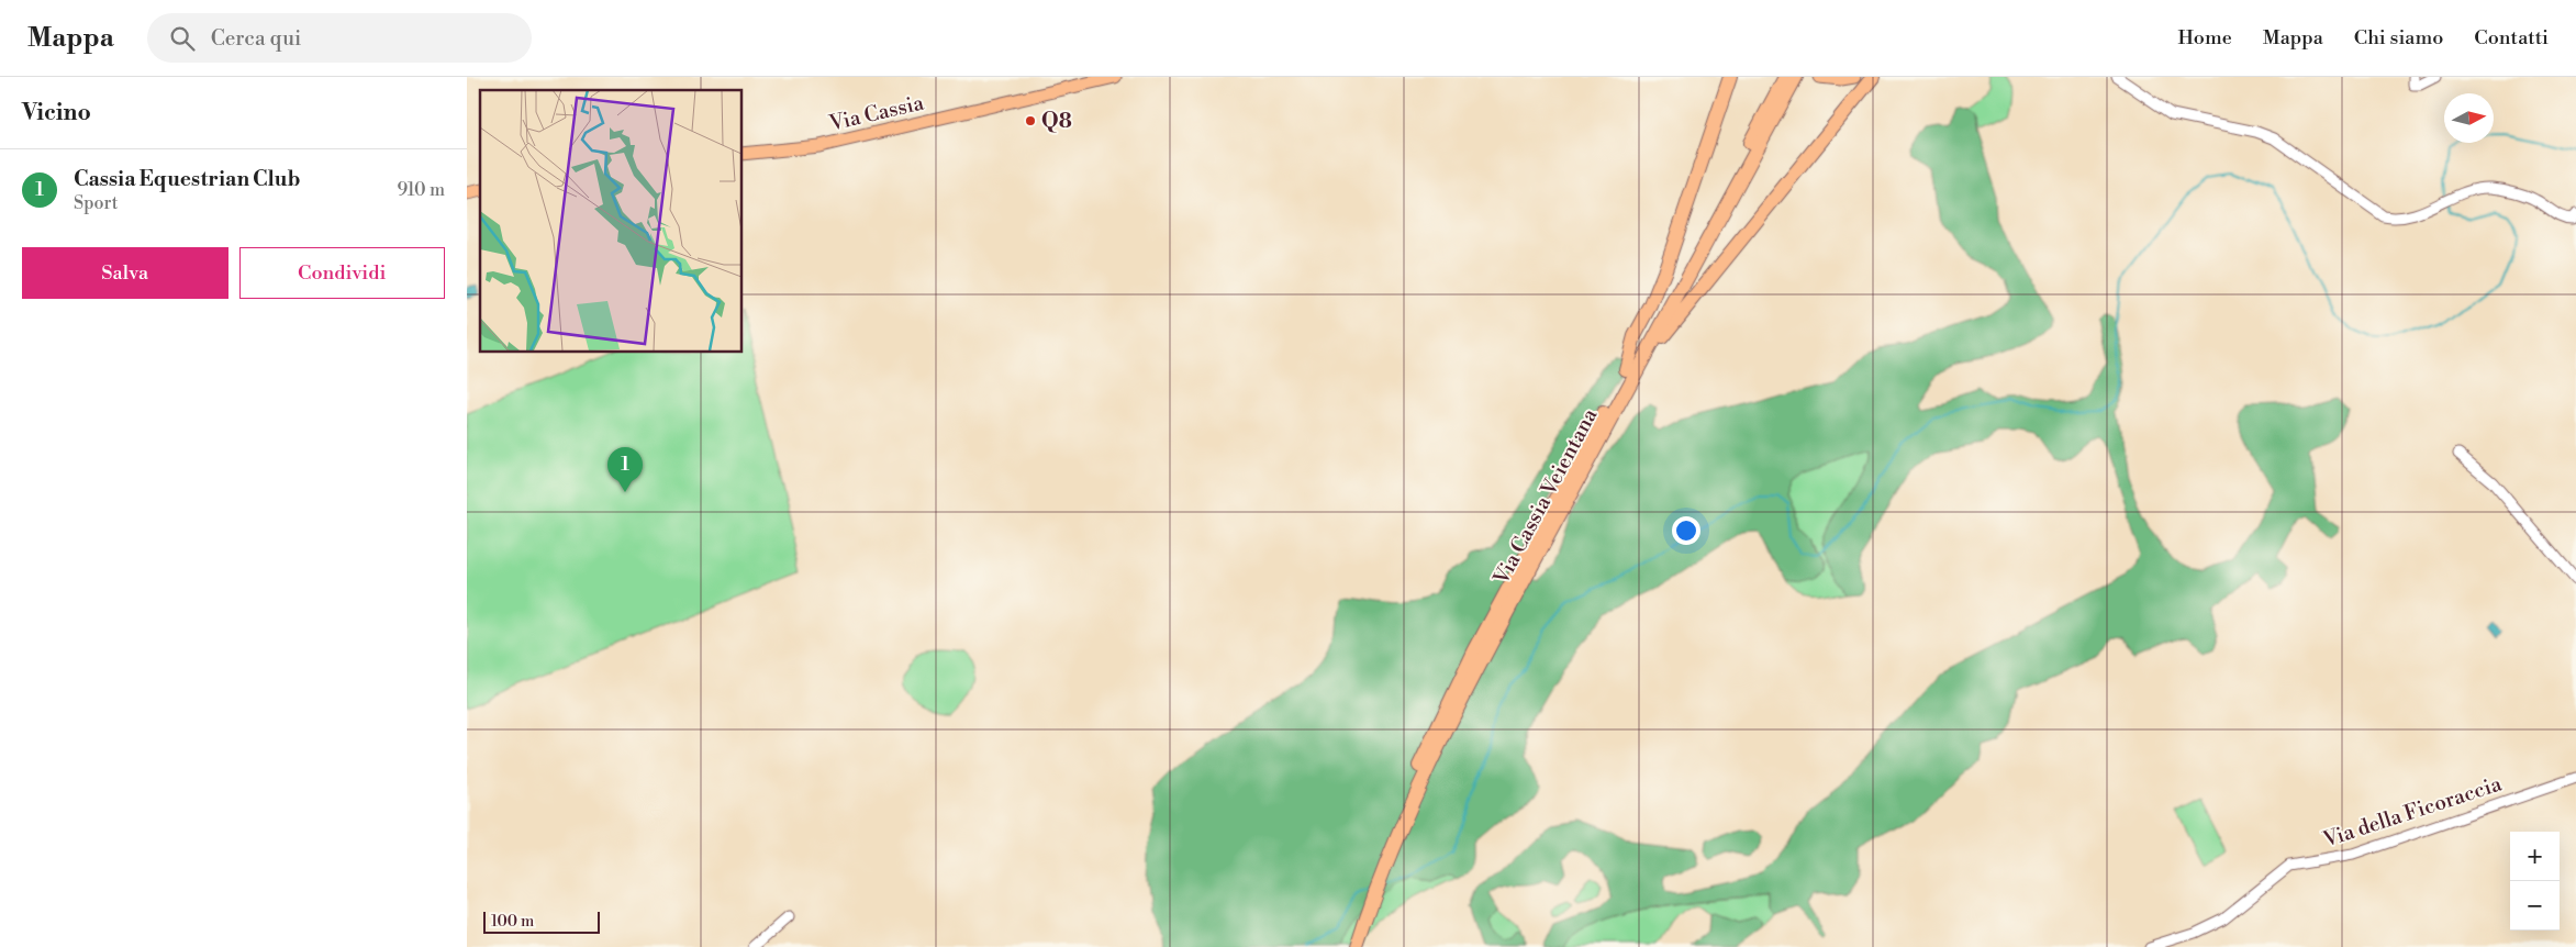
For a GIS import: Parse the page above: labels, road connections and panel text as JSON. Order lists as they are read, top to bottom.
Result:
{
  "streets": {
    "highway": ["Via Cassia Veientana"],
    "main road": ["Via Cassia"],
    "street": ["Via della Ficoraccia"]
  },
  "places": ["Q8"],
  "scale_bar": "100 m",
  "north": "right",
  "page": {
    "header": "Mappa",
    "search": "Cerca qui",
    "nav": [
      "Home",
      "Mappa",
      "Chi siamo",
      "Contatti"
    ],
    "heading": "Vicino",
    "list": [
      {
        "mark": "1",
        "name": "Cassia Equestrian Club",
        "note": "Sport",
        "value": "910 m"
      }
    ],
    "buttons": ["Salva", "Condividi"],
    "pins": "1",
    "map_buttons": ["+", "−"],
    "scale": "100 m"
  }
}
